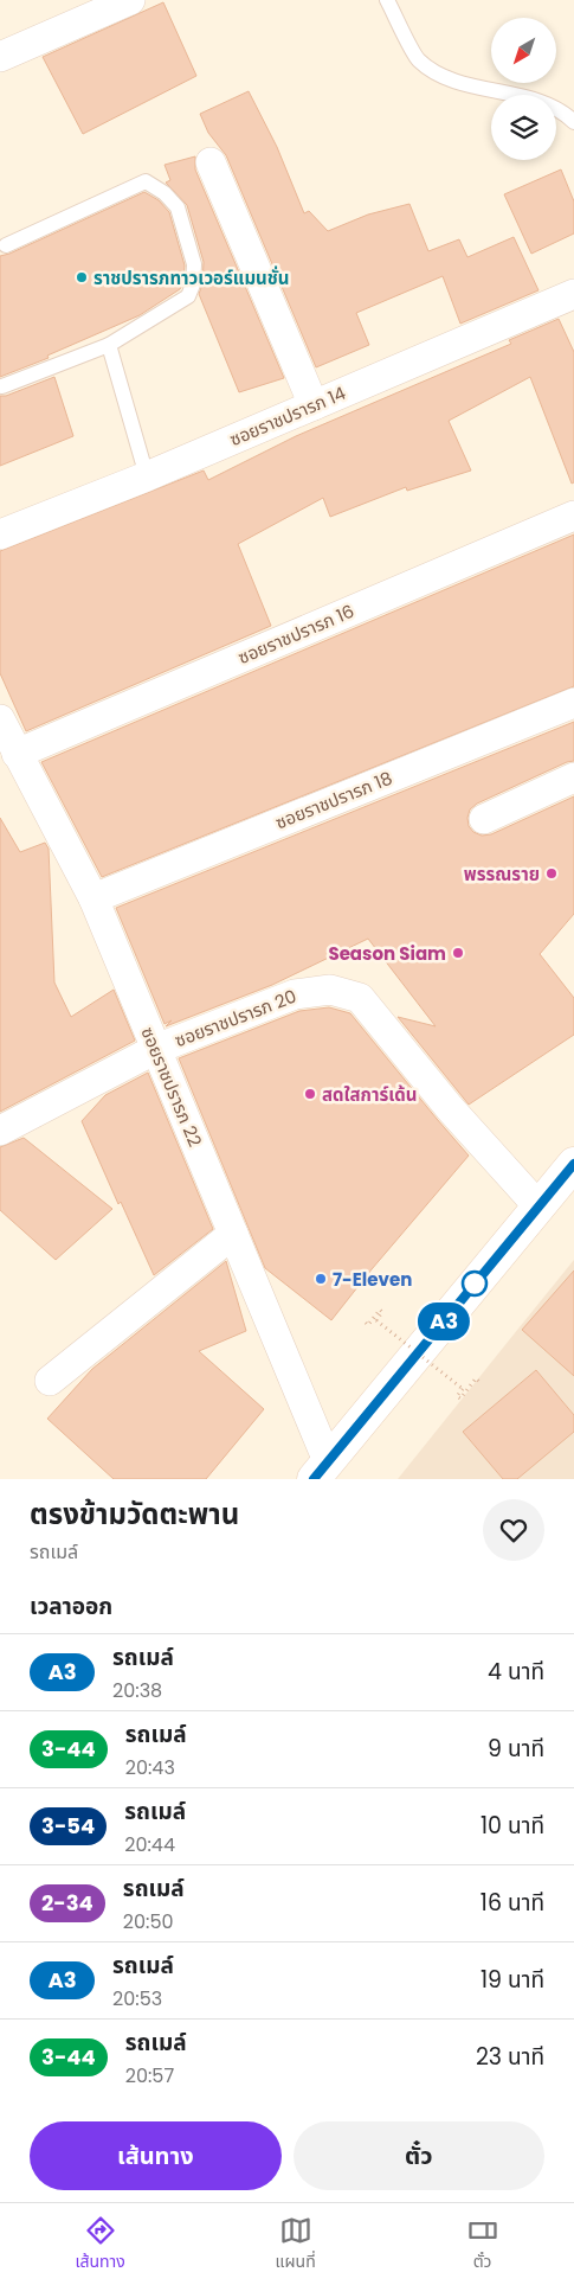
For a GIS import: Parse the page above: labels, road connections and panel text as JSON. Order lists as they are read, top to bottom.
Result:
{
  "streets": {
    "street": [
      "ซอยราชปรารภ 14",
      "ซอยราชปรารภ 16",
      "ซอยราชปรารภ 18",
      "ซอยราชปรารภ 20",
      "ซอยราชปรารภ 22"
    ]
  },
  "crossings": [
    ["ซอยราชปรารภ 16", "ซอยราชปรารภ 22"],
    ["ซอยราชปรารภ 18", "ซอยราชปรารภ 22"],
    ["ซอยราชปรารภ 20", "ซอยราชปรารภ 22"]
  ],
  "places": [
    "ราชปรารภทาวเวอร์แมนชั่น",
    "พรรณราย",
    "Season Siam",
    "สดใสการ์เด้น",
    "7-Eleven"
  ],
  "lines": ["bus line A3"],
  "north": "bottom left",
  "page": {
    "on_map": "A3",
    "heading": [
      ["ตรงข้ามวัดตะพาน", "รถเมล์"],
      "เวลาออก"
    ],
    "list": [
      {
        "mark": "A3",
        "name": "รถเมล์",
        "note": "20:38",
        "value": "4 นาที"
      },
      {
        "mark": "3-44",
        "name": "รถเมล์",
        "note": "20:43",
        "value": "9 นาที"
      },
      {
        "mark": "3-54",
        "name": "รถเมล์",
        "note": "20:44",
        "value": "10 นาที"
      },
      {
        "mark": "2-34",
        "name": "รถเมล์",
        "note": "20:50",
        "value": "16 นาที"
      },
      {
        "mark": "A3",
        "name": "รถเมล์",
        "note": "20:53",
        "value": "19 นาที"
      },
      {
        "mark": "3-44",
        "name": "รถเมล์",
        "note": "20:57",
        "value": "23 นาที"
      }
    ],
    "buttons": ["เส้นทาง", "ตั๋ว"],
    "tabs": ["เส้นทาง", "แผนที่", "ตั๋ว"]
  }
}
